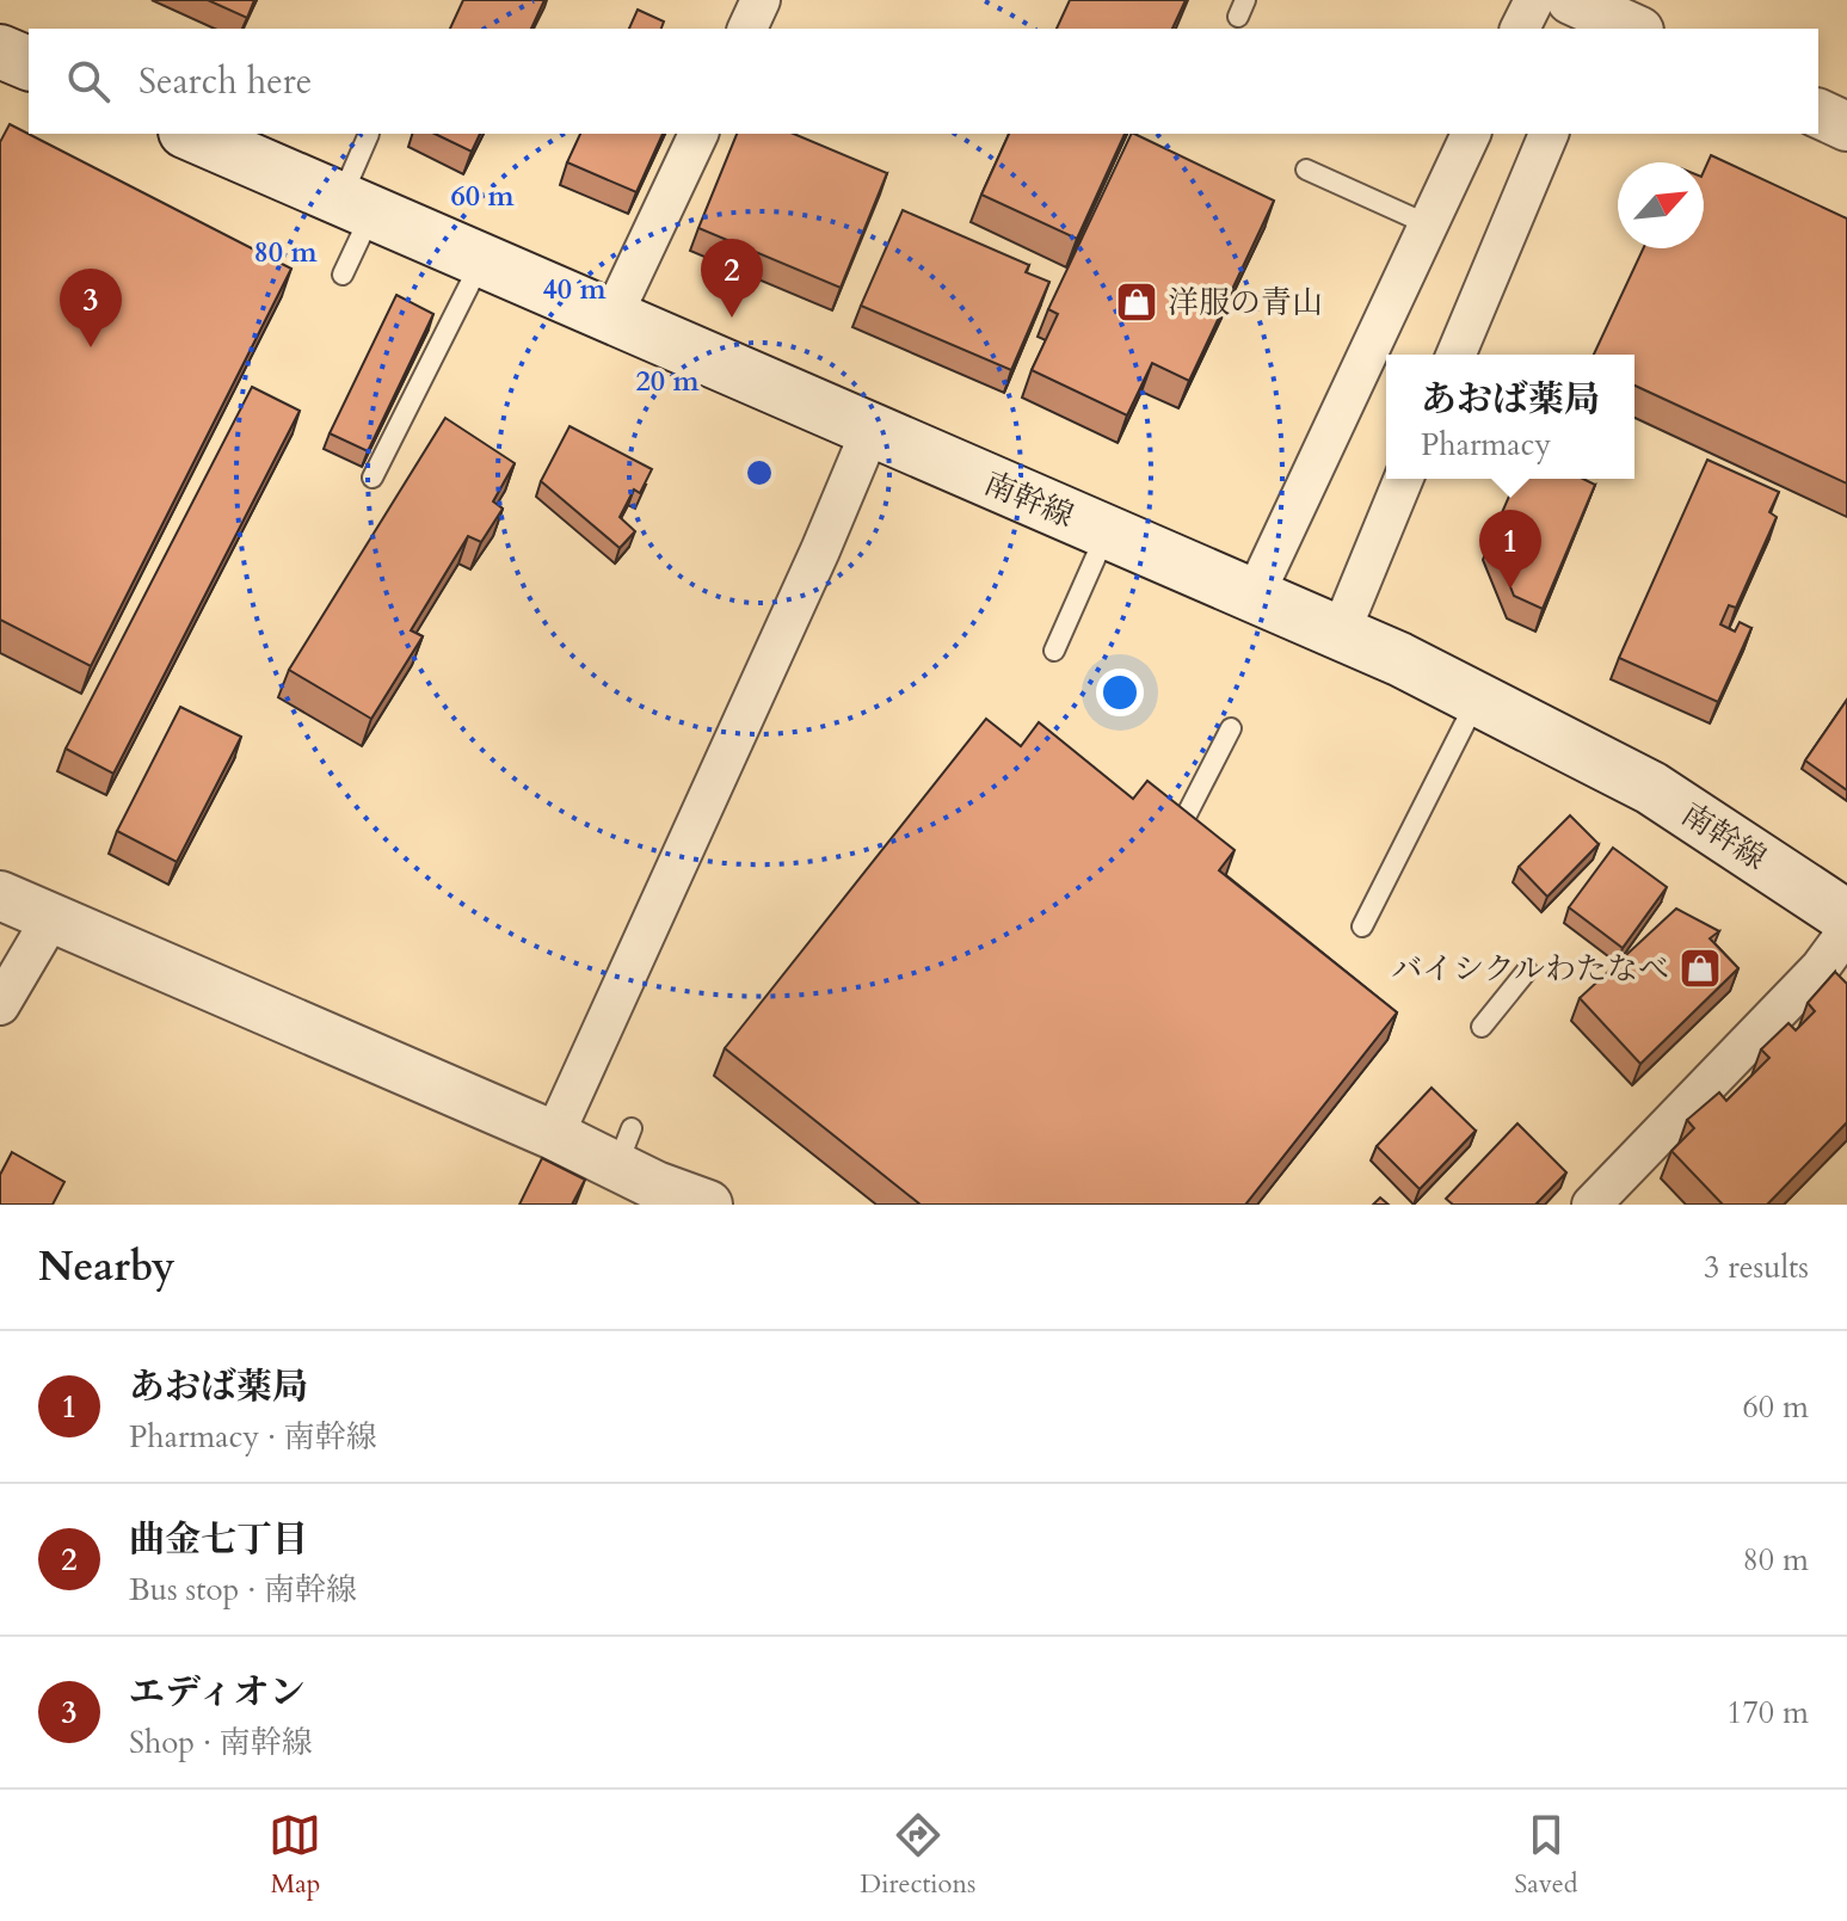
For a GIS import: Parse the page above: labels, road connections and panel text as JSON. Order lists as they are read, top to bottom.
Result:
{
  "streets": {
    "main road": ["南幹線"]
  },
  "places": {
    "shop": ["洋服の青山", "バイシクルわたなべ"]
  },
  "north": "top right",
  "page": {
    "search": "Search here",
    "pins": ["2", "3", "1"],
    "popup": ["あおば薬局", "Pharmacy"],
    "heading": ["Nearby", "3 results"],
    "list": [
      {
        "mark": "1",
        "name": "あおば薬局",
        "note": "Pharmacy · 南幹線",
        "value": "60 m"
      },
      {
        "mark": "2",
        "name": "曲金七丁目",
        "note": "Bus stop · 南幹線",
        "value": "80 m"
      },
      {
        "mark": "3",
        "name": "エディオン",
        "note": "Shop · 南幹線",
        "value": "170 m"
      }
    ],
    "nav": ["Map", "Directions", "Saved"]
  },
  "rings": [
    "60 m",
    "80 m",
    "40 m",
    "20 m"
  ]
}
